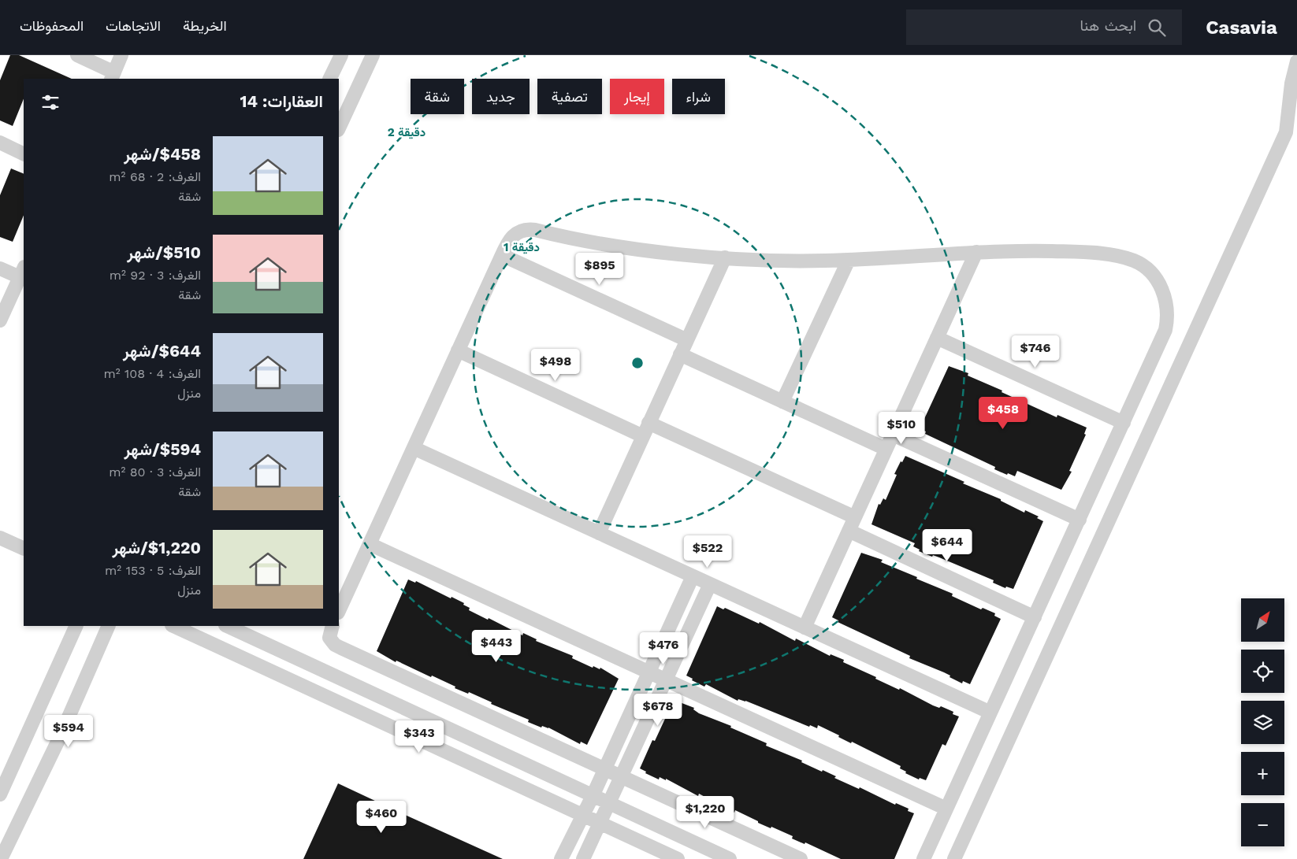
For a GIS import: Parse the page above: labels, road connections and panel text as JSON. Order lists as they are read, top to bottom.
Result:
{
  "north": "top right",
  "page": {
    "header": "Casavia",
    "search": "ابحث هنا",
    "nav": ["الخريطة", "الاتجاهات", "المحفوظات"],
    "chip": [
      "شراء",
      "إيجار",
      "تصفية",
      "جديد",
      "شقة"
    ],
    "heading": "العقارات: 14",
    "list": [
      {
        "name": "$458/شهر",
        "note": "الغرف: 2 · 68 m² · شقة"
      },
      {
        "name": "$510/شهر",
        "note": "الغرف: 3 · 92 m² · شقة"
      },
      {
        "name": "$644/شهر",
        "note": "الغرف: 4 · 108 m² · منزل"
      },
      {
        "name": "$594/شهر",
        "note": "الغرف: 3 · 80 m² · شقة"
      },
      {
        "name": "$1,220/شهر",
        "note": "الغرف: 5 · 153 m² · منزل"
      }
    ],
    "price": [
      "$895",
      "$746",
      "$498",
      "$458",
      "$510",
      "$644",
      "$522",
      "$443",
      "$476",
      "$678",
      "$594",
      "$343",
      "$1,220",
      "$460"
    ],
    "map_buttons": ["+", "−"]
  },
  "rings": ["2 دقيقة", "1 دقيقة"]
}
